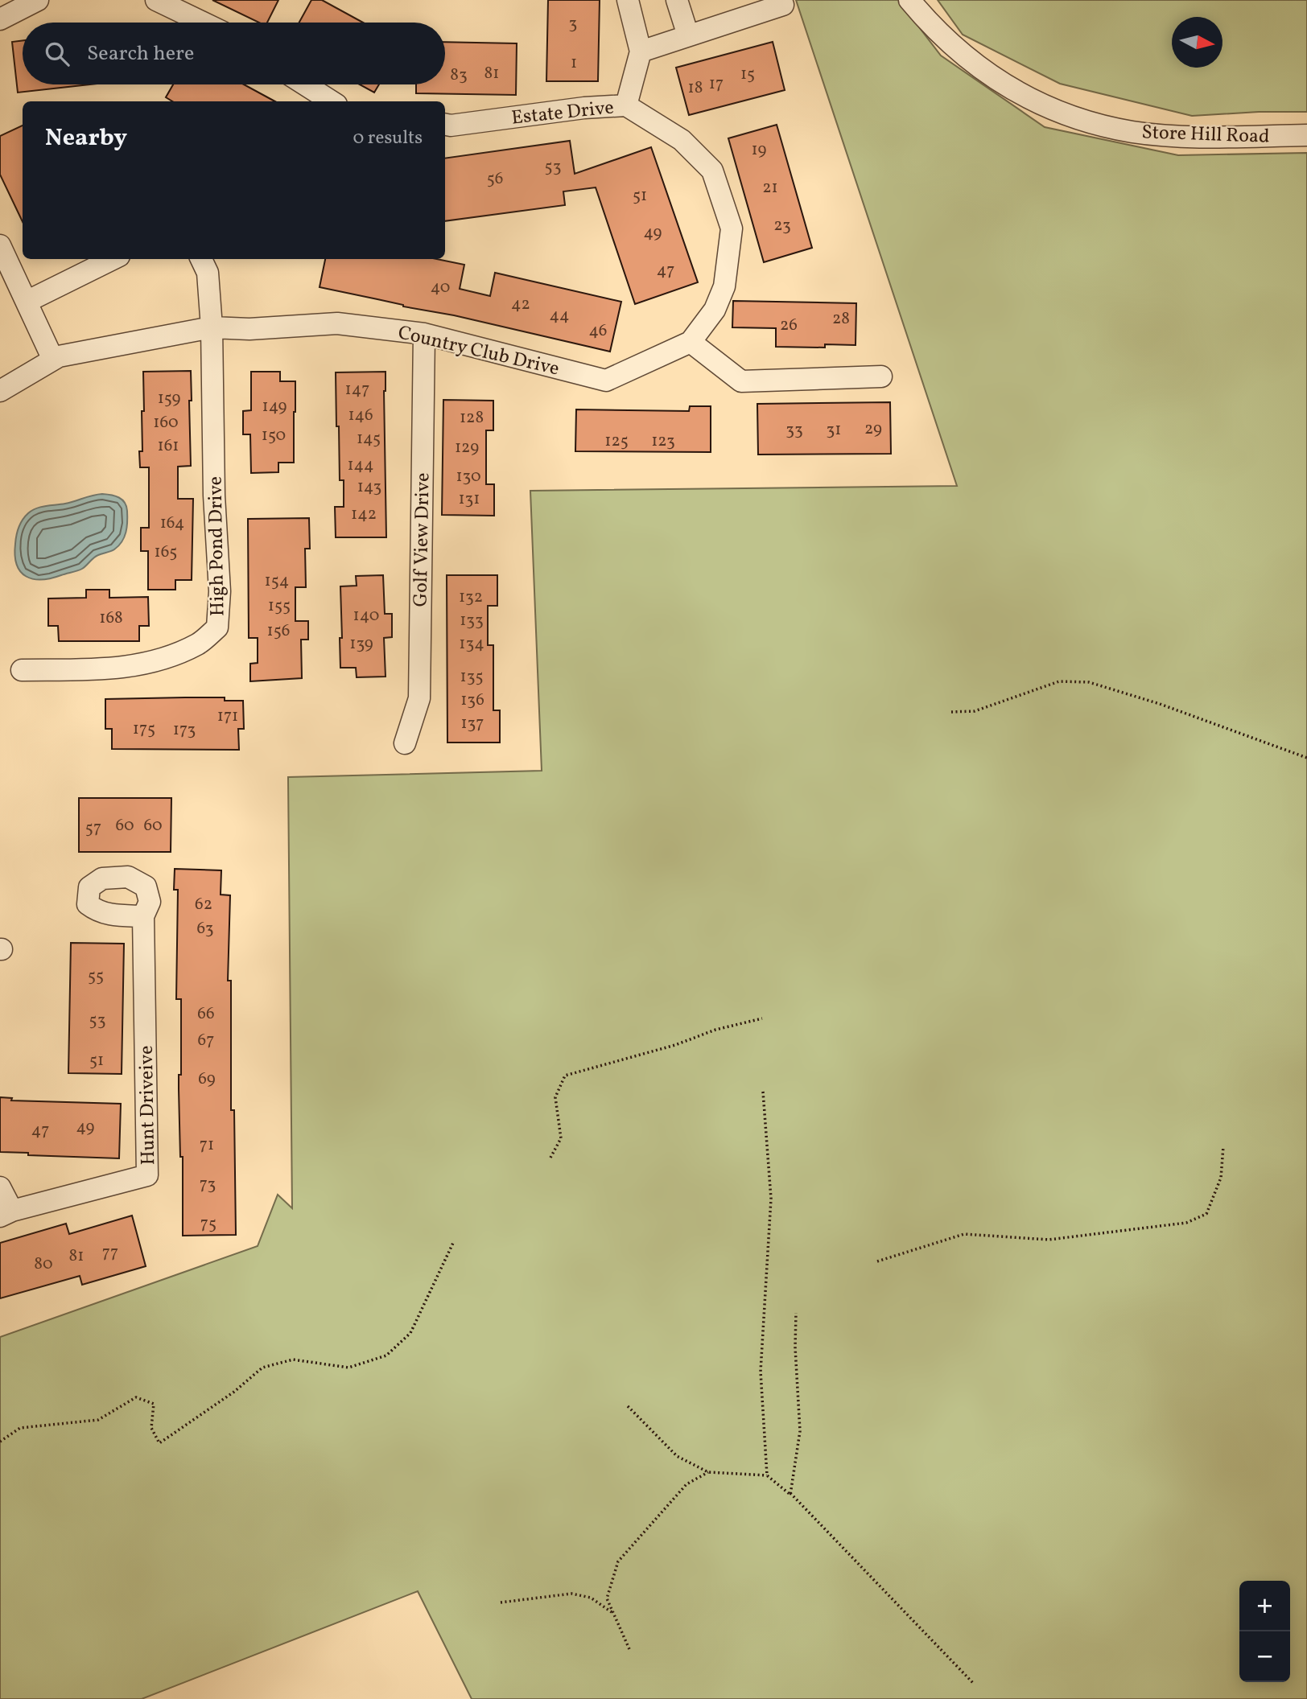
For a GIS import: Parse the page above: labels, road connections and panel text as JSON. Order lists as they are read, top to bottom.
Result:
{
  "streets": {
    "street": [
      "Estate Drive",
      "Store Hill Road",
      "Country Club Drive",
      "Golf View Drive",
      "High Pond Drive",
      "Hunt Driveive"
    ]
  },
  "crossings": [
    ["Estate Drive", "Country Club Drive"],
    ["Country Club Drive", "Golf View Drive"],
    ["Country Club Drive", "High Pond Drive"]
  ],
  "house_numbers": [
    "3",
    "1",
    "81",
    "15",
    "83",
    "17",
    "18",
    "19",
    "53",
    "56",
    "21",
    "51",
    "23",
    "49",
    "47",
    "40",
    "42",
    "44",
    "28",
    "26",
    "46",
    "147",
    "159",
    "149",
    "146",
    "128",
    "160",
    "29",
    "33",
    "31",
    "150",
    "145",
    "125",
    "123",
    "161",
    "129",
    "144",
    "130",
    "143",
    "131",
    "142",
    "164",
    "165",
    "154",
    "132",
    "155",
    "140",
    "168",
    "133",
    "156",
    "139",
    "134",
    "135",
    "136",
    "171",
    "137",
    "175",
    "173",
    "60",
    "60",
    "57",
    "62",
    "63",
    "55",
    "66",
    "53",
    "67",
    "51",
    "69",
    "49",
    "47",
    "71",
    "73",
    "75",
    "77",
    "81",
    "80"
  ],
  "north": "right",
  "page": {
    "search": "Search here",
    "heading": ["Nearby", "0 results"],
    "map_buttons": ["+", "−"]
  }
}
